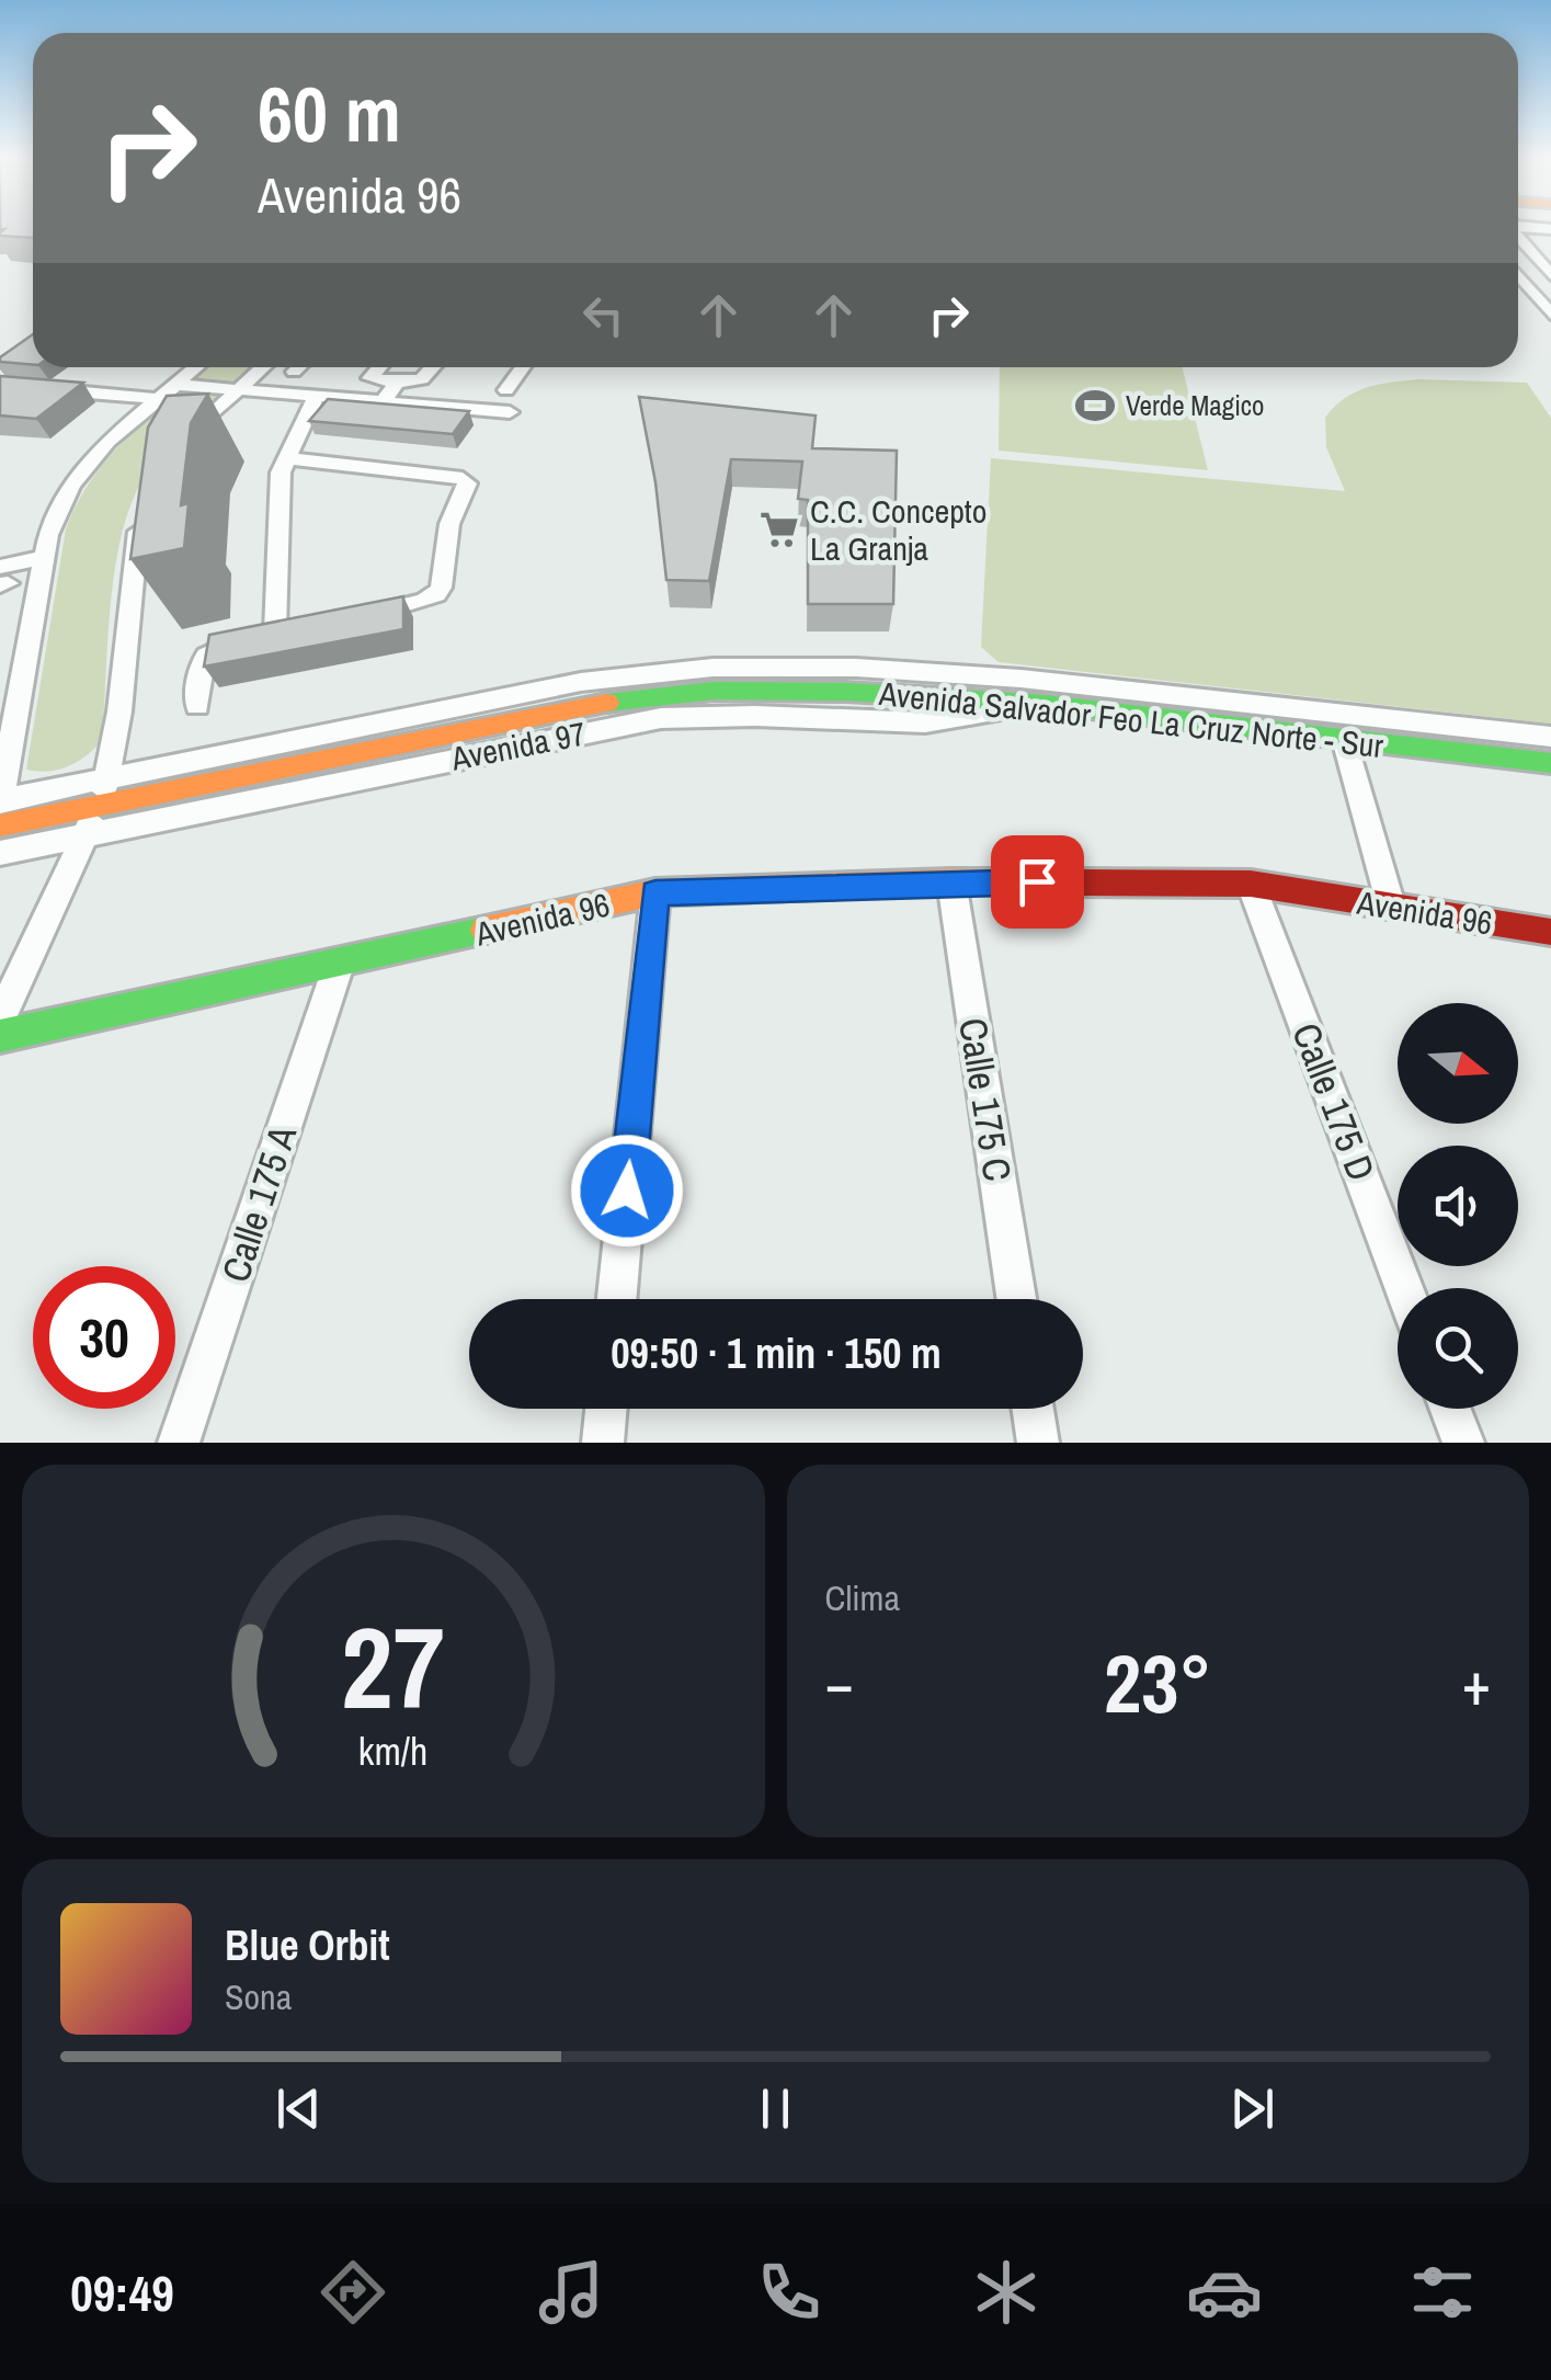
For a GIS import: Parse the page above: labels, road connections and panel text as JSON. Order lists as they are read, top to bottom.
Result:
{
  "streets": {
    "street": [
      "Avenida Salvador Feo La Cruz Norte - Sur",
      "Avenida 97",
      "Avenida 96",
      "Calle 175 C",
      "Calle 175 D",
      "Calle 175 A"
    ]
  },
  "crossings": [
    ["Avenida Salvador Feo La Cruz Norte - Sur", "Avenida 97"],
    ["Avenida 96", "Calle 175 C"],
    ["Avenida 96", "Calle 175 D"],
    ["Avenida 96", "Calle 175 A"]
  ],
  "places": {
    "sports": ["Verde Magico"],
    "supermarket": ["C.C. Concepto La Granja"]
  },
  "north": "right",
  "page": {
    "turn": ["60 m", "Avenida 96"],
    "limit": "30",
    "trip": "09:50 · 1 min · 150 m",
    "tile": "Clima",
    "heat": ["−", "23°", "+"],
    "song": ["Blue Orbit", "Sona"],
    "tabs": "09:49",
    "gauge": ["27", "km/h"]
  }
}
